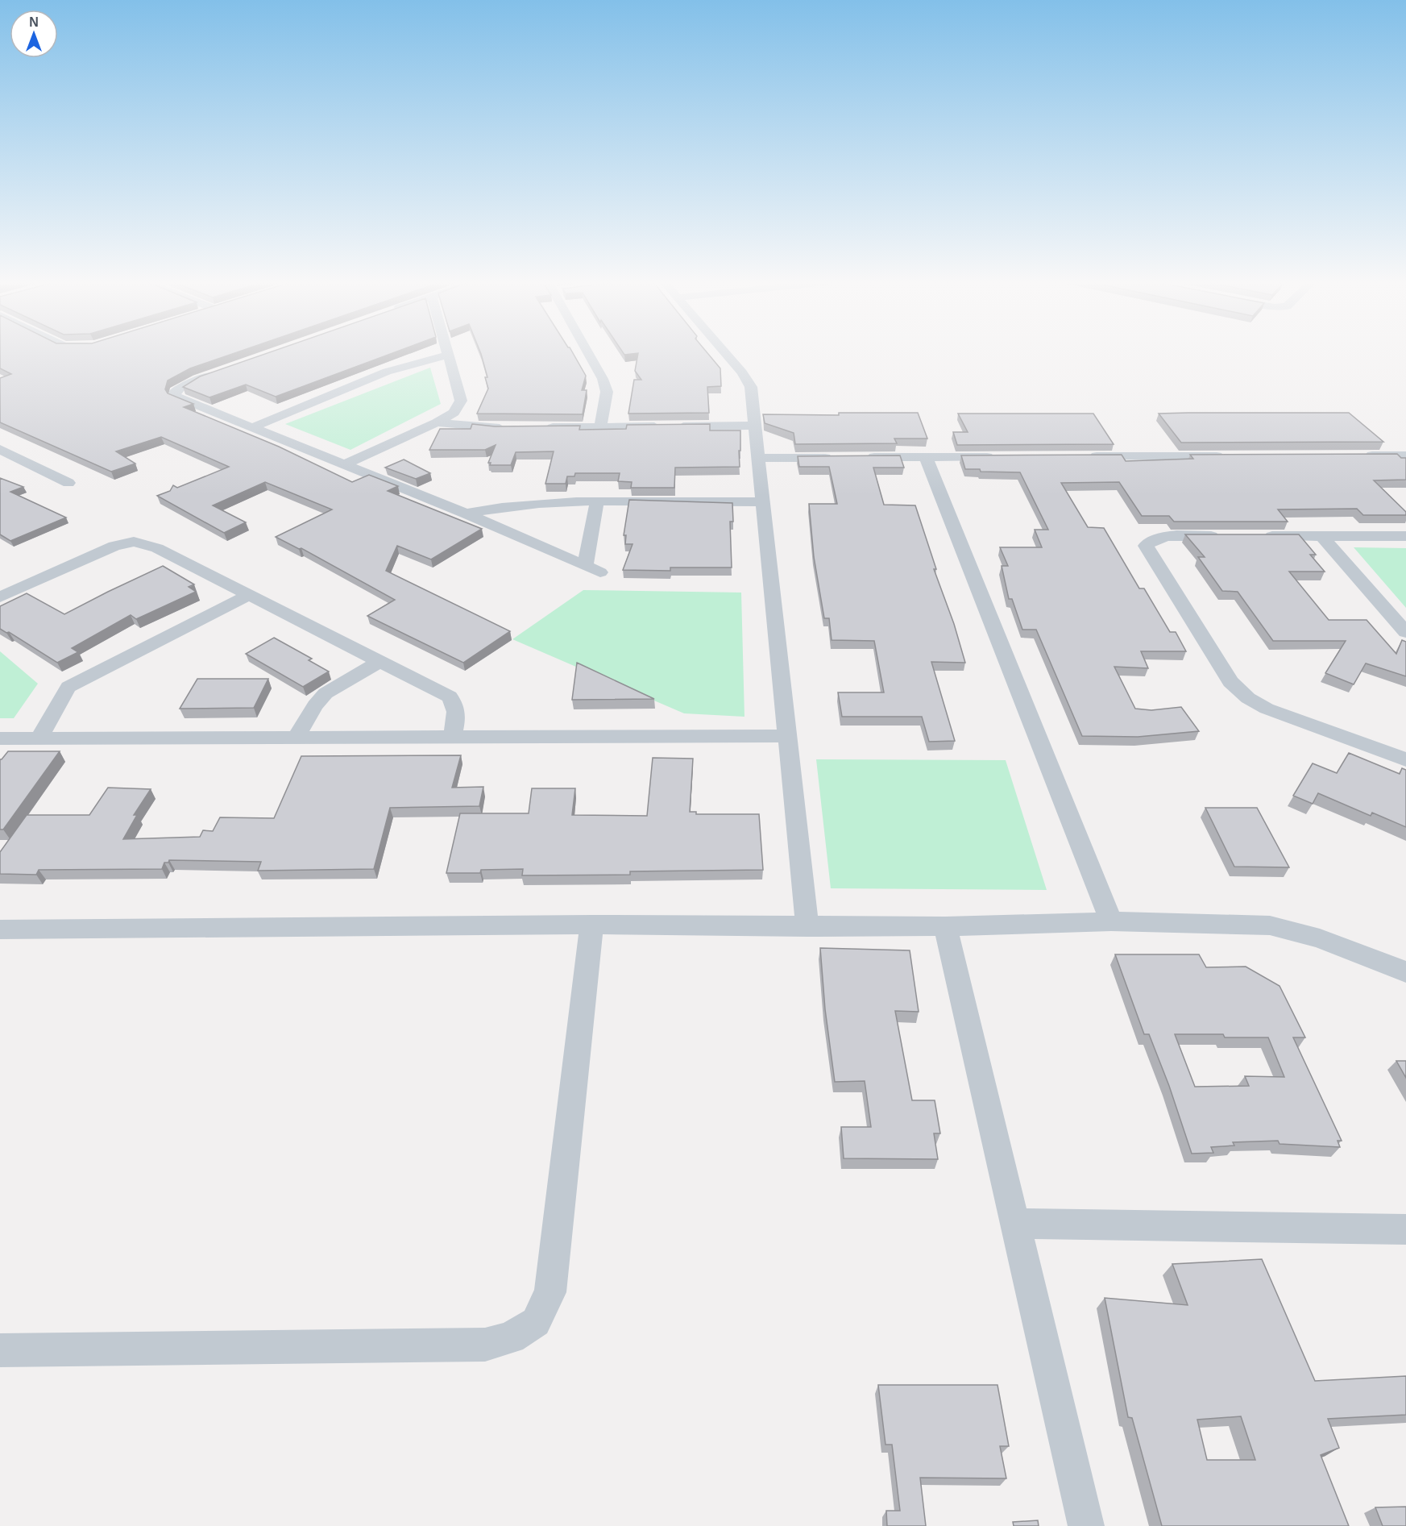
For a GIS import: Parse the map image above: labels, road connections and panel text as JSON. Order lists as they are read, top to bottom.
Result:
{
  "north": "top"
}
